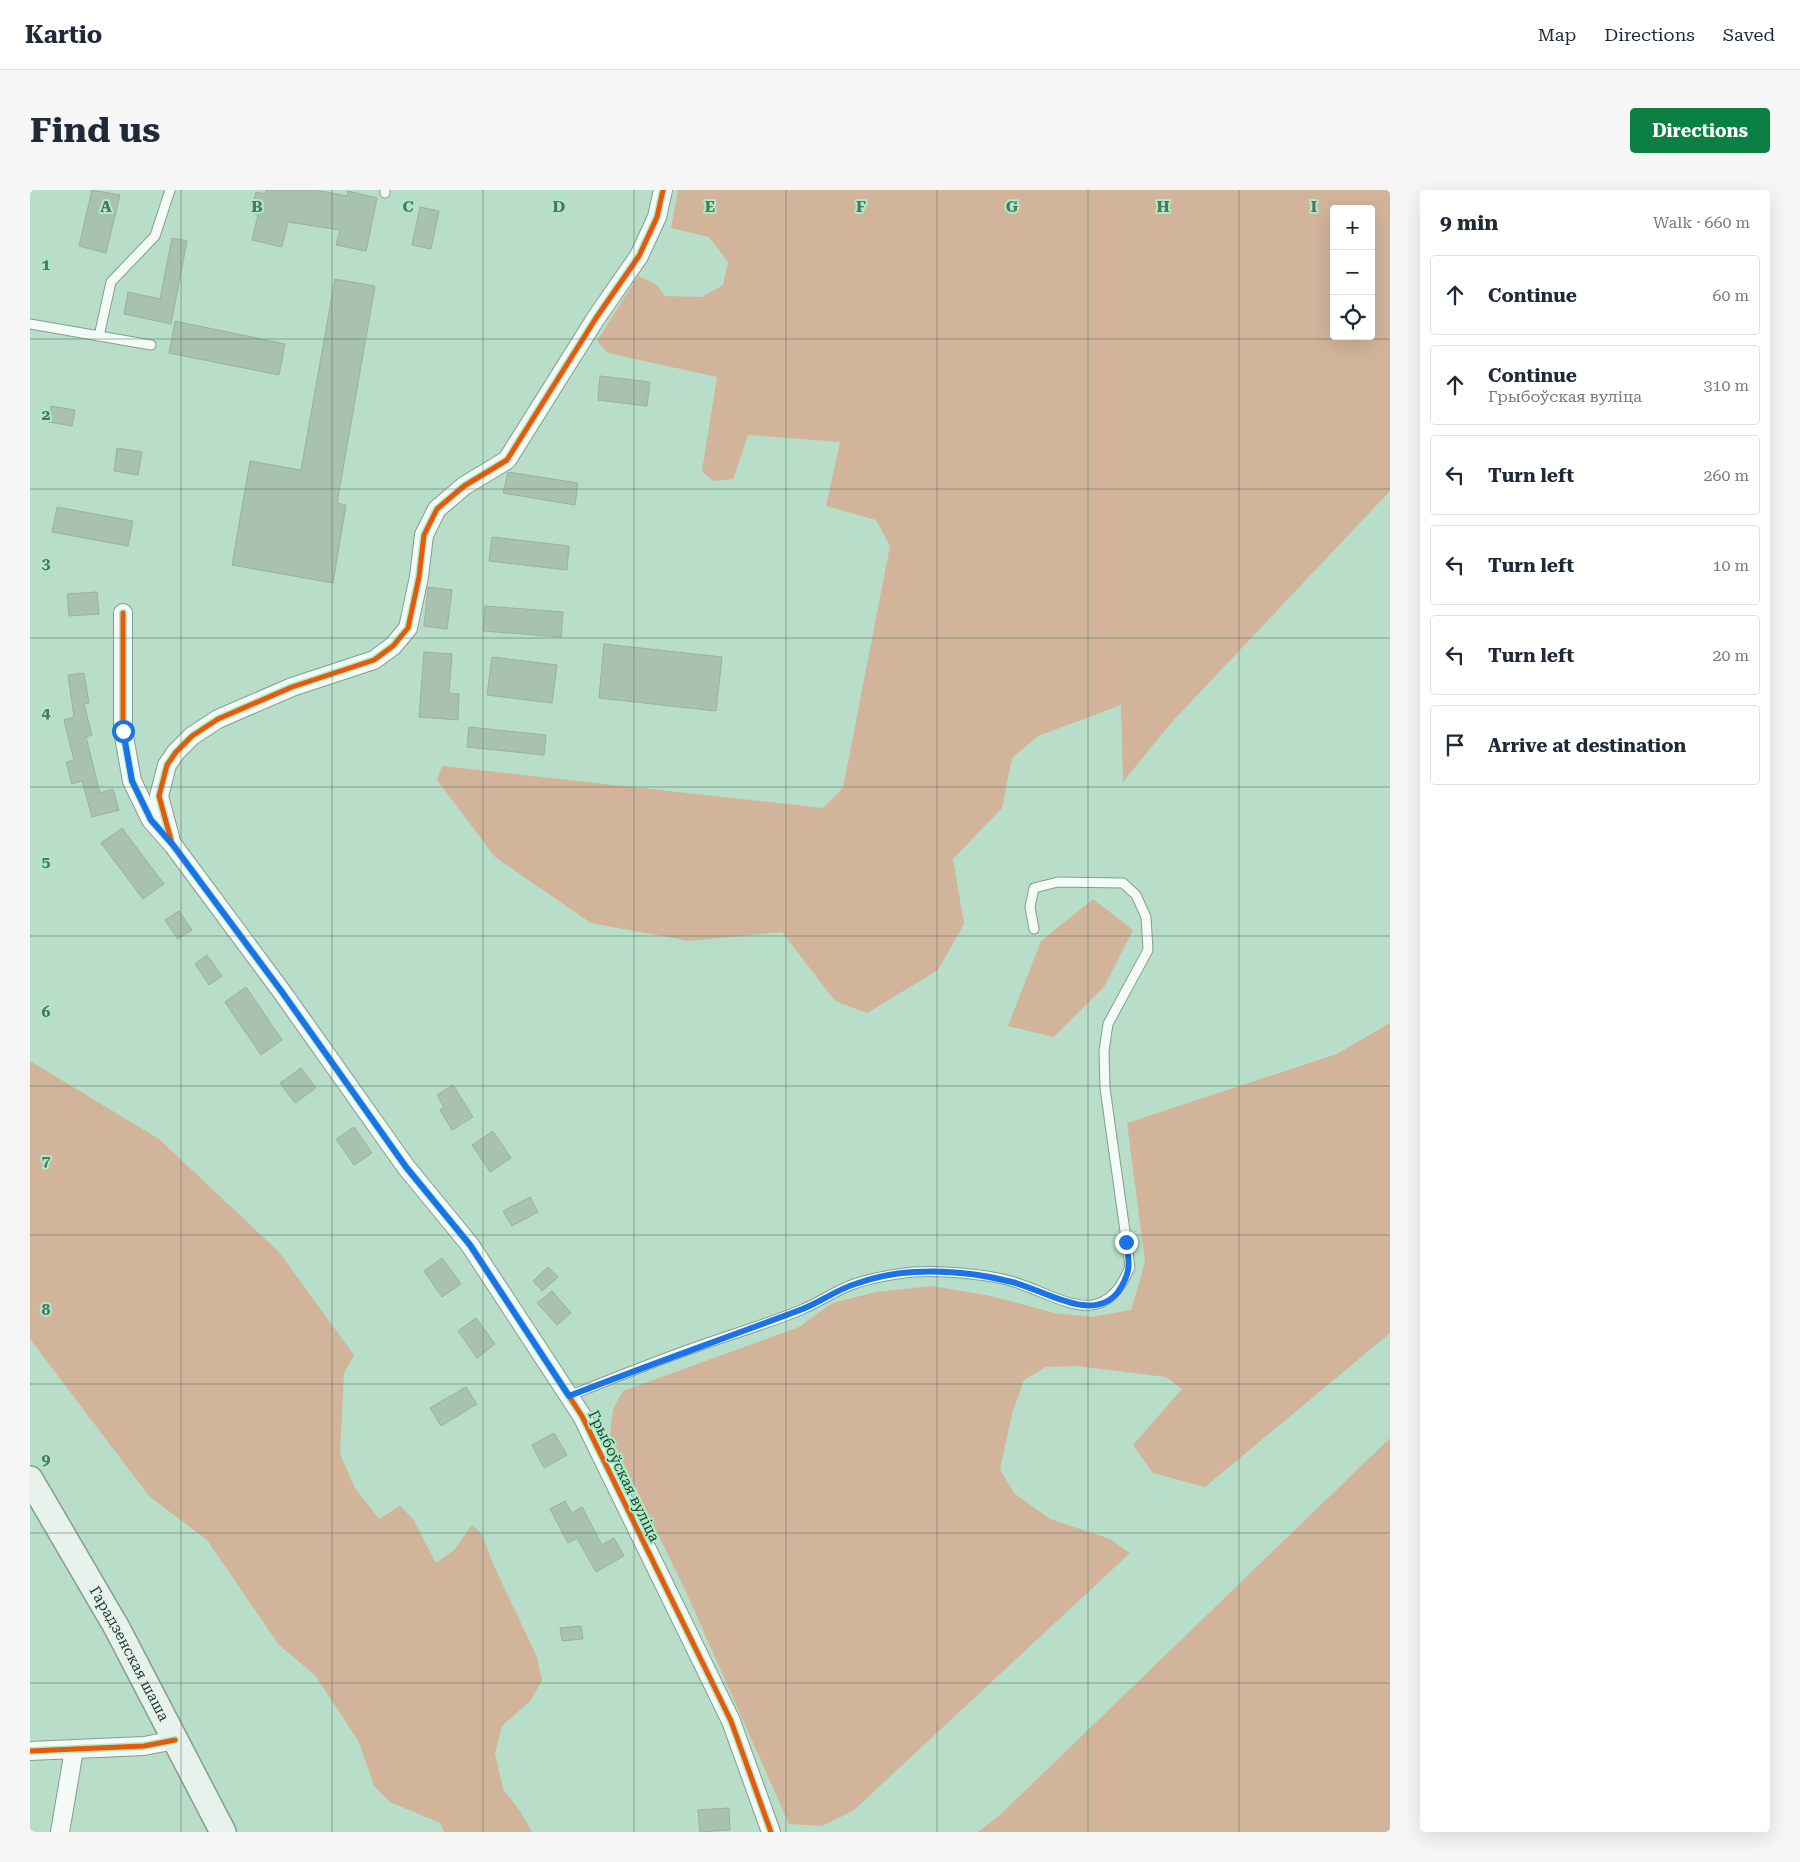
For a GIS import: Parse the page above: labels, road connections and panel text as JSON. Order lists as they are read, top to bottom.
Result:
{
  "streets": {
    "main road": ["Гарадзенская шаша"],
    "street": ["Грыбоўская вуліца"]
  },
  "page": {
    "header": "Kartio",
    "nav": ["Map", "Directions", "Saved"],
    "buttons": "Directions",
    "title": "Find us",
    "heading": ["9 min", "Walk · 660 m"],
    "map_buttons": ["+", "−"],
    "list": [
      ["Continue", "60 m"],
      ["Continue", "Грыбоўская вуліца", "310 m"],
      ["Turn left", "260 m"],
      ["Turn left", "10 m"],
      ["Turn left", "20 m"],
      "Arrive at destination"
    ]
  },
  "grid": {
    "columns": [
      "A",
      "B",
      "C",
      "D",
      "E",
      "F",
      "G",
      "H",
      "I"
    ],
    "rows": [
      "1",
      "2",
      "3",
      "4",
      "5",
      "6",
      "7",
      "8",
      "9"
    ]
  }
}
